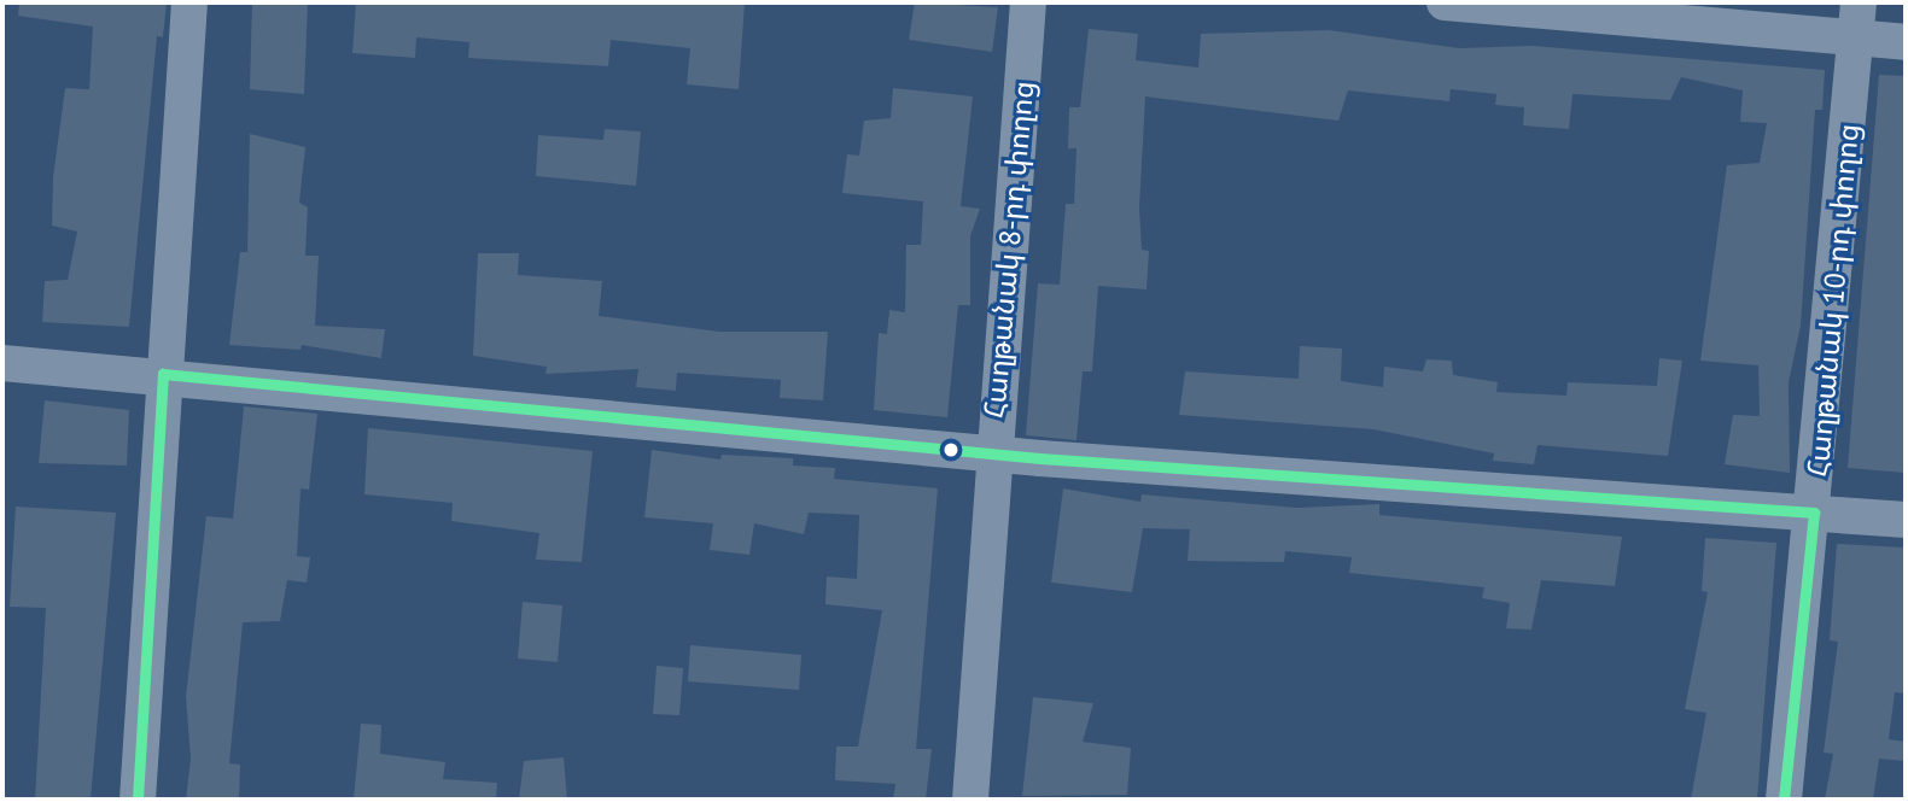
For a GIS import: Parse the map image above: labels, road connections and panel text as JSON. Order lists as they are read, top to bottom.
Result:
{
  "streets": {
    "street": ["Հաղթանակ 8-րդ փողոց", "Հաղթանակ 10-րդ փողոց"]
  }
}
